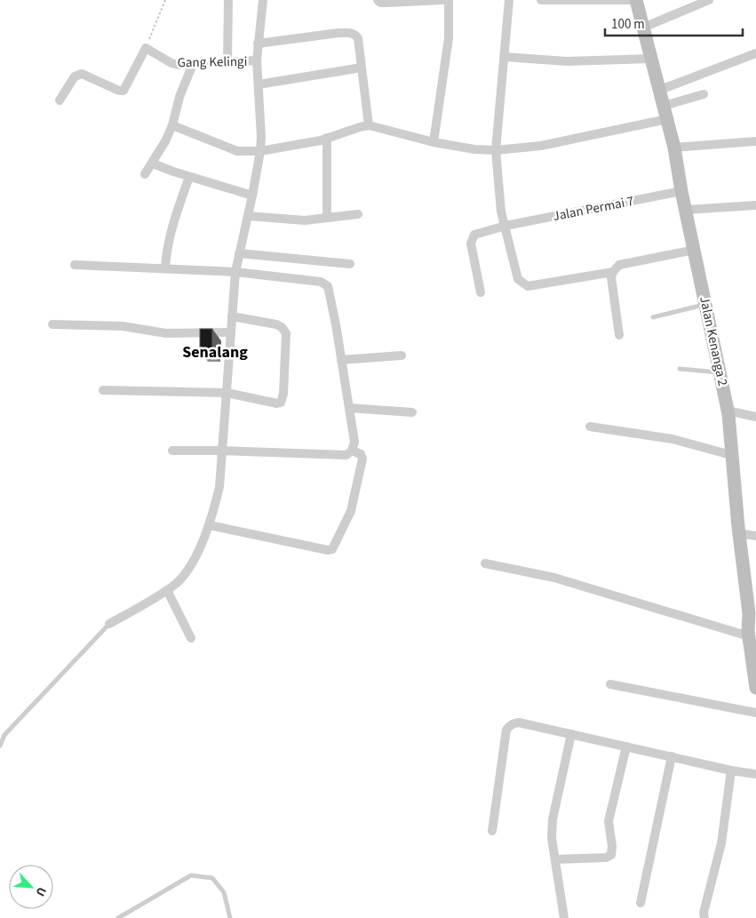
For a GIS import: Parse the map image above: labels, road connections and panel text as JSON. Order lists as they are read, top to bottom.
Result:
{
  "streets": {
    "main road": ["Jalan Kenanga 2"],
    "street": ["Gang Kelingi", "Jalan Permai 7"]
  },
  "crossings": [
    ["Jalan Permai 7", "Jalan Kenanga 2"]
  ],
  "districts": ["Senalang"],
  "scale_bar": "100 m",
  "north": "bottom right"
}
